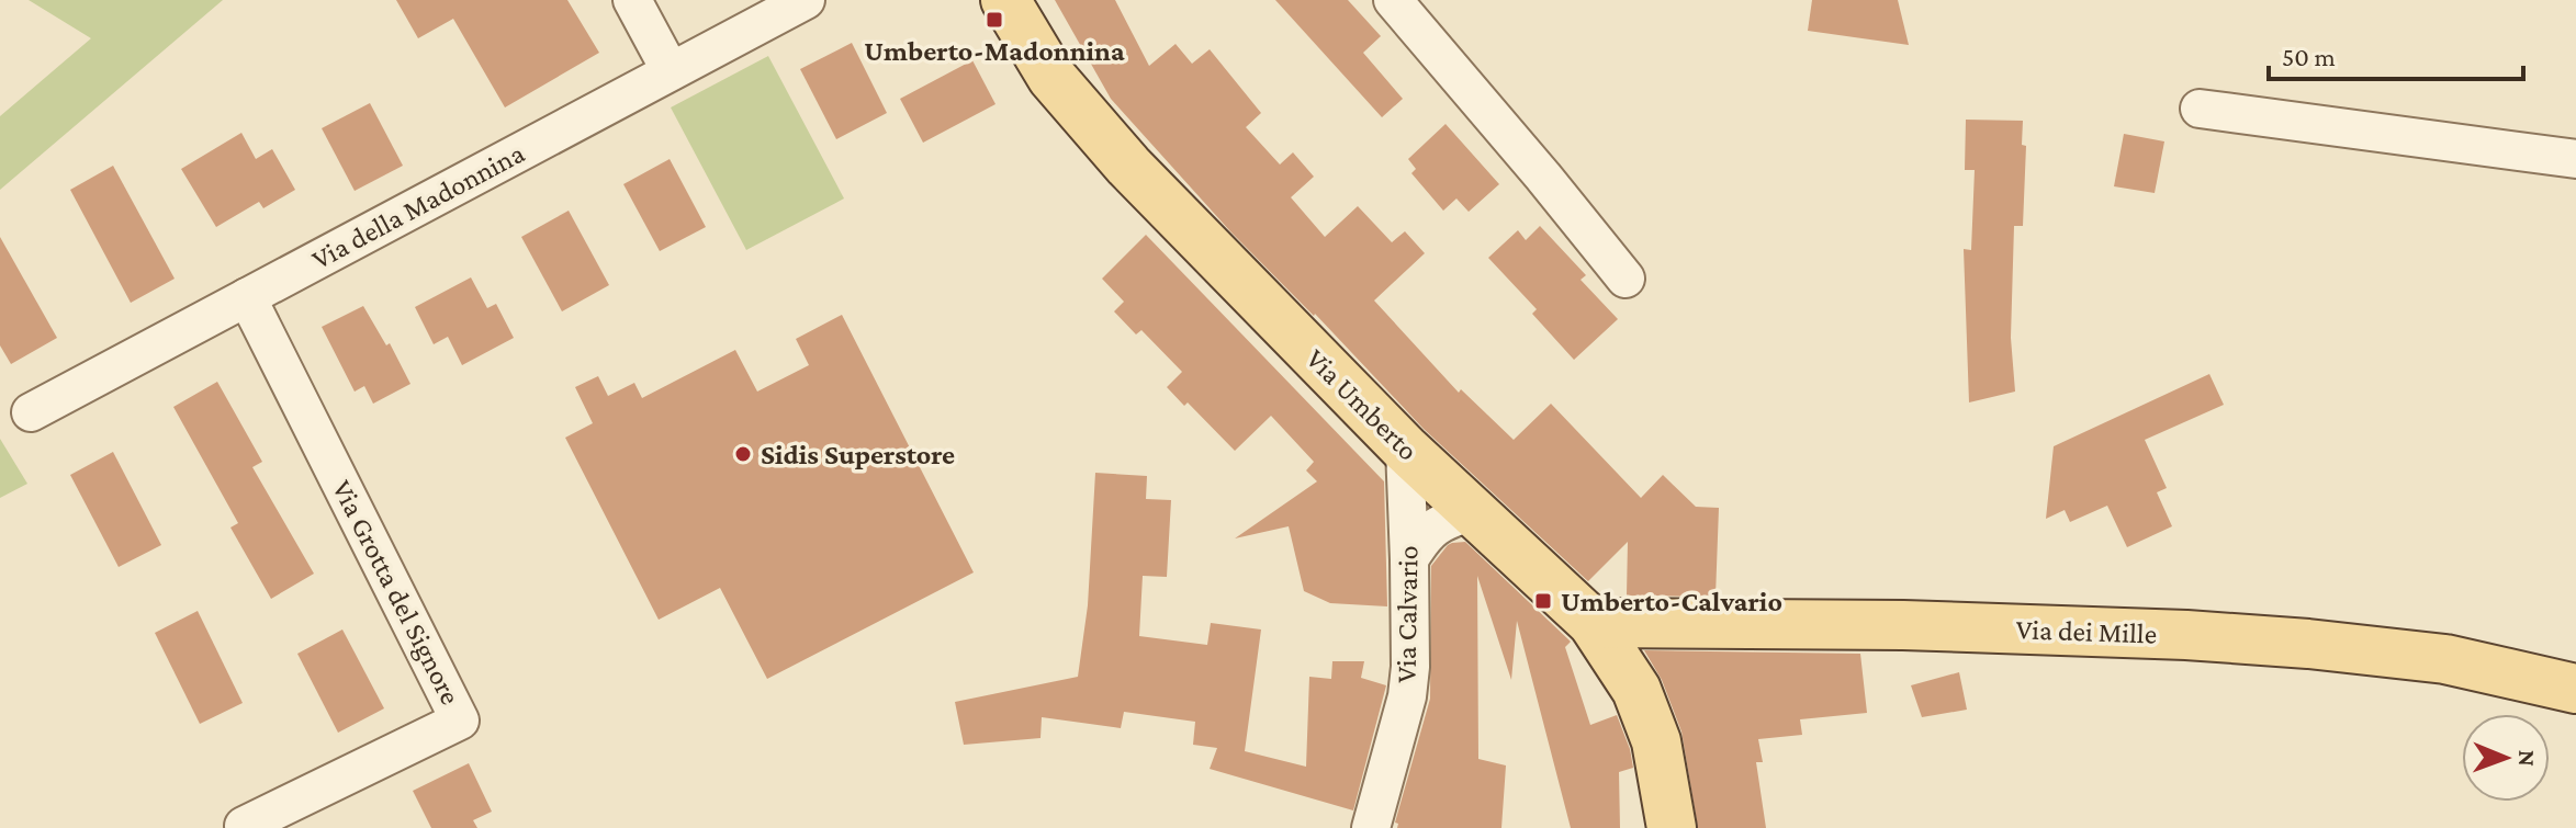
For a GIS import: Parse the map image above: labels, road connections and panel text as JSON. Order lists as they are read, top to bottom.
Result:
{
  "streets": {
    "main road": ["Via Umberto", "Via dei Mille"],
    "street": ["Via della Madonnina", "Via Grotta del Signore", "Via Calvario"]
  },
  "crossings": [
    ["Via della Madonnina", "Via Grotta del Signore"],
    ["Via Umberto", "Via Calvario"],
    ["Via Umberto", "Via dei Mille"]
  ],
  "places": {
    "transit": ["Umberto-Madonnina", "Umberto-Calvario"],
    "other": ["Sidis Superstore"]
  },
  "scale_bar": "50 m",
  "north": "right"
}
